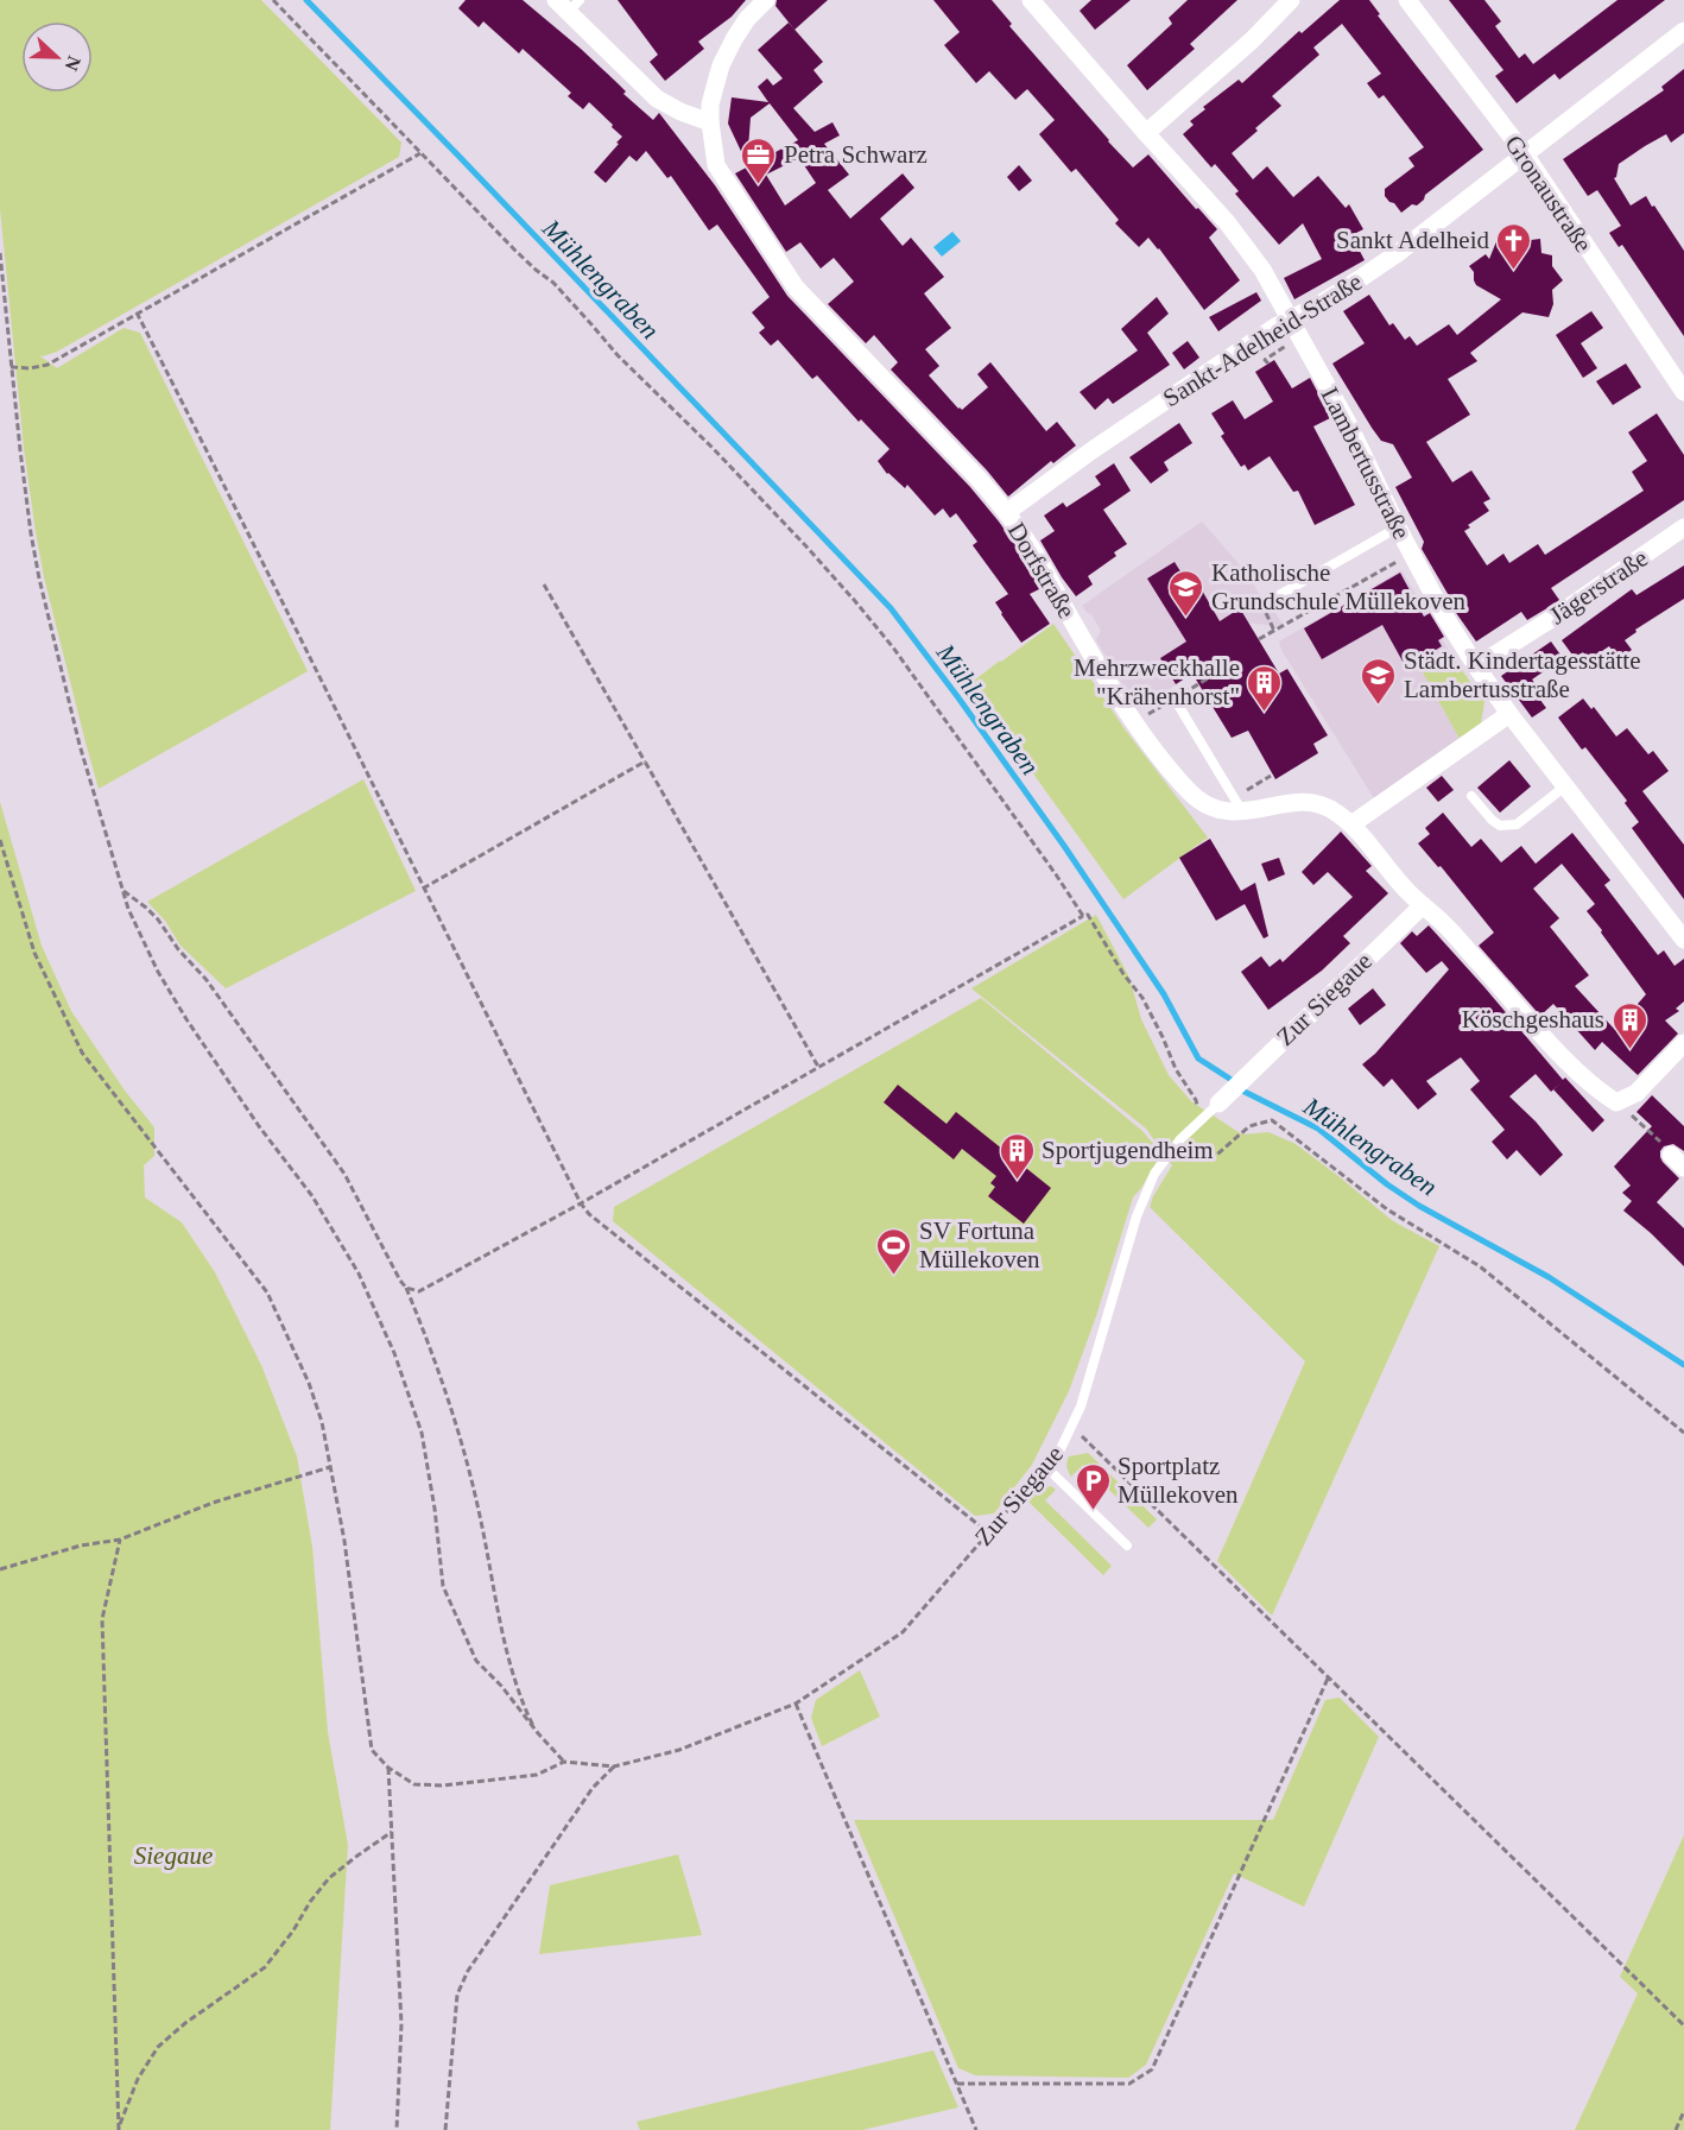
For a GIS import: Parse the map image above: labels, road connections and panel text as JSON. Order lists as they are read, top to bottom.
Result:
{
  "streets": {
    "street": [
      "Gronaustraße",
      "Sankt-Adelheid-Straße",
      "Lambertusstraße",
      "Dorfstraße",
      "Jägerstraße",
      "Zur Siegaue"
    ]
  },
  "crossings": [
    ["Gronaustraße", "Sankt-Adelheid-Straße"],
    ["Sankt-Adelheid-Straße", "Lambertusstraße"],
    ["Sankt-Adelheid-Straße", "Dorfstraße"],
    ["Lambertusstraße", "Jägerstraße"],
    ["Dorfstraße", "Zur Siegaue"]
  ],
  "water": ["Mühlengraben"],
  "parks": ["Siegaue"],
  "places": {
    "office": ["Petra Schwarz"],
    "church": ["Sankt Adelheid"],
    "school or university": ["Katholische Grundschule Müllekoven", "Städt. Kindertagesstätte Lambertusstraße"],
    "building": ["Mehrzweckhalle \"Krähenhorst\"", "Köschgeshaus", "Sportjugendheim"],
    "sports": ["SV Fortuna Müllekoven"],
    "parking": ["Sportplatz Müllekoven"]
  },
  "north": "right"
}
